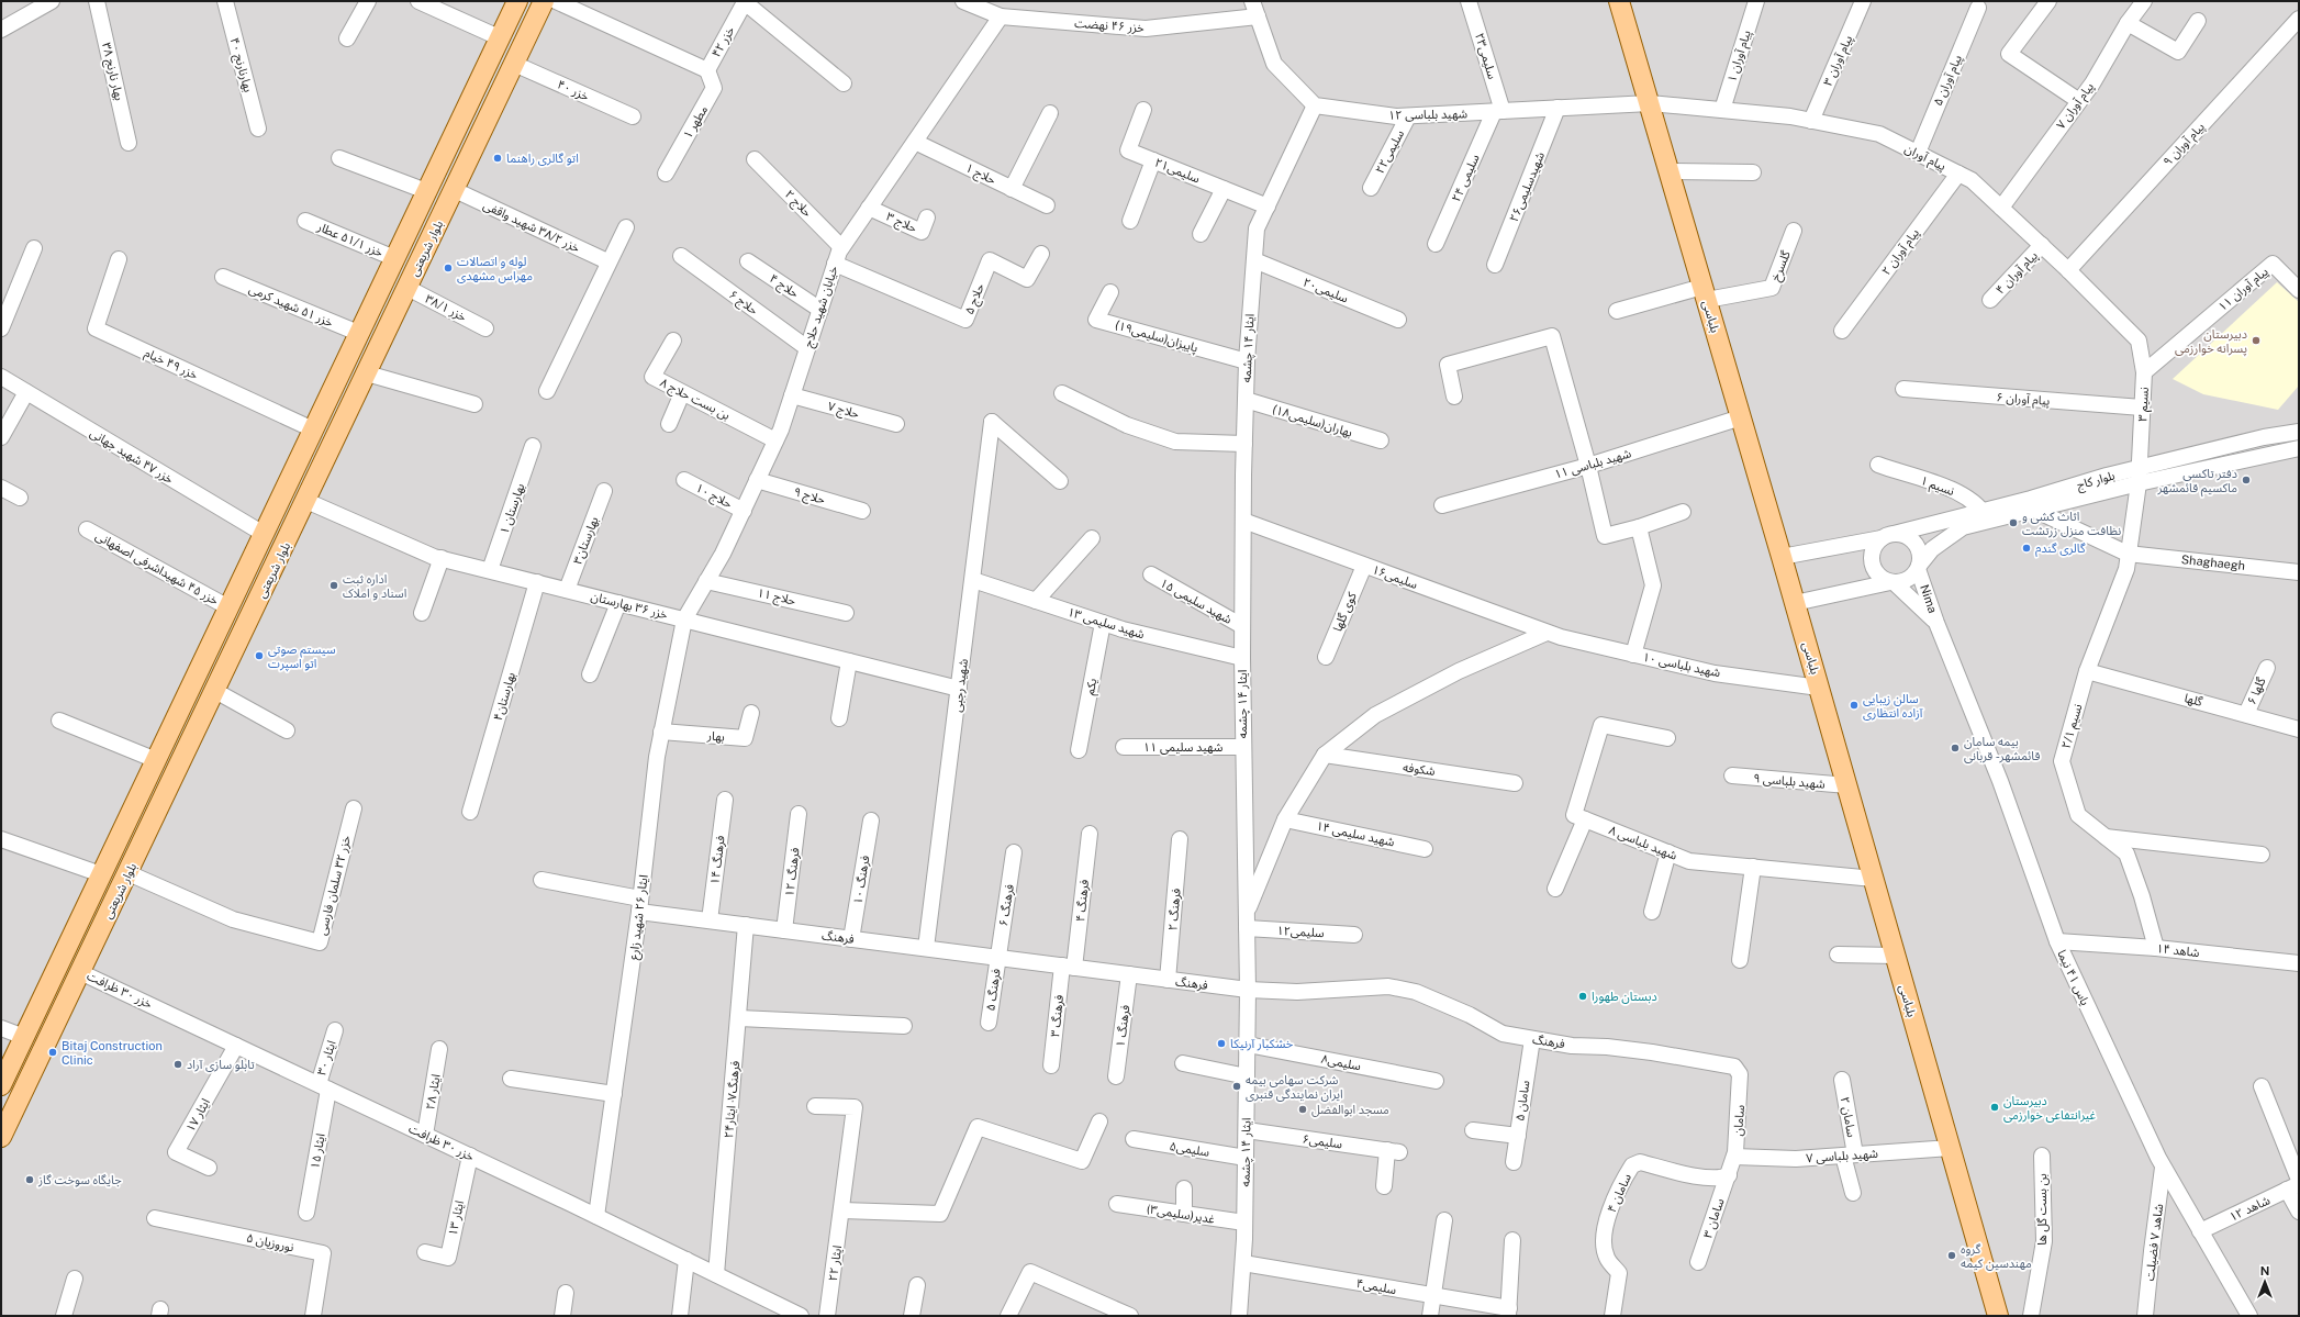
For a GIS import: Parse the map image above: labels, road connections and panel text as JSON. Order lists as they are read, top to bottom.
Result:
{
  "streets": {
    "main road": ["بلوار شریعتی", "بلباسی"],
    "street": [
      "خزر ۴۶ نهضت",
      "خزر ۴۲",
      "سلیمی۲۳",
      "پیام آوران ۱",
      "پیام آوران ۳",
      "بهارنارنج ۴۰",
      "بهار نارنج ۳۸",
      "پیام آوران ۵",
      "خزر ۴۰",
      "پیام آوران ۷",
      "شهید بلباسی ١٢",
      "مطهر ۱",
      "پیام آوران ۹",
      "سلیمی۲۲",
      "پیام آوران",
      "سلیمی۲۱",
      "حلاج ۱",
      "سلیمی ۲۴",
      "شهیدسلیمی۲۶",
      "حلاج ۲",
      "حلاج ۳",
      "خزر ۳۸/۲ شهید واقفی",
      "خزر ۵۱/۱ عطار",
      "پیام آوران ۲",
      "گلسرخ",
      "پیام آوران ۴",
      "حلاج ۴",
      "پیام آوران ۱۱",
      "سلیمی۲۰",
      "حلاج ۵",
      "حلاج ۶",
      "خزر ۵۱ شهید کرمی",
      "خیابان شهید حلاج",
      "خزر ۳۸/۱",
      "پاییزان(سلیمی۱۹)",
      "ایثار ۱۴ چشمه",
      "خزر ۴۹ خیام",
      "بن بست حلاج ۸",
      "پیام آوران ۶",
      "نسیم ۳",
      "حلاج ۷",
      "بهاران(سلیمی۱۸)",
      "خزر ۴۷ شهید جهانی",
      "شهید بلباسی ١١",
      "بلوار کاج",
      "نسیم ۱",
      "حلاج ۱۰",
      "حلاج ۹",
      "بهارستان ۱",
      "بهارستان۳",
      "Shaghaegh",
      "خزر ۴۵ شهیداشرفی اصفهانی",
      "سلیمی۱۶",
      "حلاج ۱۱",
      "Nima",
      "شهید سلیمی ۱۵",
      "خزر ۳۶ بهارستان",
      "کوی گلها",
      "شهید سلیمی ۱۳",
      "شهید بلباسی ١٠",
      "شهید رجبی",
      "یکم",
      "گلها ۶",
      "بهارستان۴",
      "گلها",
      "نسیم ۲/۱",
      "بهار",
      "شهید سلیمی ۱۱",
      "شکوفه",
      "شهید بلباسی ۹",
      "شهید سلیمی ۱۴",
      "شهید بلباسی ۸",
      "فرهنگ ۱۴",
      "فرهنگ ۱۲",
      "فرهنگ ۱۰",
      "خزر ۳۲ سلمان فارسی",
      "فرهنگ ۴",
      "فرهنگ ۶",
      "فرهنگ ۲",
      "ایثار ۲۶ شهید زارع",
      "سلیمی۱۲",
      "فرهنگ",
      "شاهد ۱۴",
      "یاس ۴۱ نیما",
      "خزر ۳۰ ظرافت",
      "فرهنگ ۵",
      "فرهنگ ۳",
      "فرهنگ ۱",
      "ایثار ۳۰",
      "سلیمی۸",
      "ایثار ۲۸",
      "فرهنگ۷- ایثار۲۴",
      "سامان ۵",
      "ایثار ۱۷",
      "سامان ۲",
      "سامان",
      "سلیمی۶",
      "سلیمی۵",
      "ایثار ۱۵",
      "شهید بلباسی ۷",
      "سامان ۴",
      "شاهد ۱۲",
      "بن بست گل ها",
      "غدیر(سلیمی۳)",
      "ایثار ۱۳",
      "سامان ۳",
      "نوروزیان ۵",
      "شاهد ۷ فضیلت",
      "ایثار ۲۲",
      "سلیمی۴"
    ]
  },
  "crossings": [
    ["خزر ۴۶ نهضت", "خیابان شهید حلاج"],
    ["خزر ۴۲", "مطهر ۱"],
    ["سلیمی۲۳", "شهید بلباسی ١٢"],
    ["سلیمی۲۳", "سلیمی ۲۴"],
    ["پیام آوران ۱", "پیام آوران"],
    ["پیام آوران ۳", "پیام آوران"],
    ["پیام آوران ۵", "پیام آوران"],
    ["خزر ۴۰", "بلوار شریعتی"],
    ["پیام آوران ۷", "پیام آوران"],
    ["شهید بلباسی ١٢", "سلیمی۲۲"],
    ["شهید بلباسی ١٢", "پیام آوران"],
    ["شهید بلباسی ١٢", "سلیمی ۲۴"],
    ["شهید بلباسی ١٢", "شهیدسلیمی۲۶"],
    ["شهید بلباسی ١٢", "بلباسی"],
    ["شهید بلباسی ١٢", "ایثار ۱۴ چشمه"],
    ["پیام آوران ۹", "پیام آوران"],
    ["پیام آوران", "پیام آوران ۲"],
    ["پیام آوران", "پیام آوران ۴"],
    ["پیام آوران", "بلباسی"],
    ["پیام آوران", "نسیم ۳"],
    ["سلیمی۲۱", "ایثار ۱۴ چشمه"],
    ["حلاج ۱", "خیابان شهید حلاج"],
    ["حلاج ۲", "خیابان شهید حلاج"],
    ["حلاج ۳", "خیابان شهید حلاج"],
    ["خزر ۳۸/۲ شهید واقفی", "بلوار شریعتی"],
    ["خزر ۵۱/۱ عطار", "بلوار شریعتی"],
    ["بلوار شریعتی", "خزر ۵۱ شهید کرمی"],
    ["بلوار شریعتی", "خزر ۳۸/۱"],
    ["بلوار شریعتی", "خزر ۴۹ خیام"],
    ["بلوار شریعتی", "خزر ۴۷ شهید جهانی"],
    ["بلوار شریعتی", "خزر ۴۵ شهیداشرفی اصفهانی"],
    ["بلوار شریعتی", "خزر ۳۶ بهارستان"],
    ["بلوار شریعتی", "خزر ۳۲ سلمان فارسی"],
    ["بلوار شریعتی", "خزر ۳۰ ظرافت"],
    ["گلسرخ", "بلباسی"],
    ["حلاج ۴", "خیابان شهید حلاج"],
    ["پیام آوران ۱۱", "نسیم ۳"],
    ["سلیمی۲۰", "ایثار ۱۴ چشمه"],
    ["حلاج ۵", "خیابان شهید حلاج"],
    ["حلاج ۶", "خیابان شهید حلاج"],
    ["خیابان شهید حلاج", "بن بست حلاج ۸"],
    ["خیابان شهید حلاج", "حلاج ۷"],
    ["خیابان شهید حلاج", "حلاج ۱۰"],
    ["خیابان شهید حلاج", "حلاج ۹"],
    ["خیابان شهید حلاج", "حلاج ۱۱"],
    ["خیابان شهید حلاج", "خزر ۳۶ بهارستان"],
    ["خیابان شهید حلاج", "ایثار ۲۶ شهید زارع"],
    ["بلباسی", "شهید بلباسی ١١"],
    ["بلباسی", "بلوار کاج"],
    ["بلباسی", "شهید بلباسی ١٠"],
    ["بلباسی", "شهید بلباسی ۹"],
    ["بلباسی", "شهید بلباسی ۸"],
    ["بلباسی", "شهید بلباسی ۷"],
    ["پاییزان(سلیمی۱۹)", "ایثار ۱۴ چشمه"],
    ["ایثار ۱۴ چشمه", "بهاران(سلیمی۱۸)"],
    ["ایثار ۱۴ چشمه", "سلیمی۱۶"],
    ["ایثار ۱۴ چشمه", "شهید سلیمی ۱۵"],
    ["ایثار ۱۴ چشمه", "شهید سلیمی ۱۳"],
    ["ایثار ۱۴ چشمه", "شهید سلیمی ۱۱"],
    ["ایثار ۱۴ چشمه", "سلیمی۱۲"],
    ["ایثار ۱۴ چشمه", "فرهنگ"],
    ["ایثار ۱۴ چشمه", "سلیمی۸"],
    ["ایثار ۱۴ چشمه", "سلیمی۶"],
    ["ایثار ۱۴ چشمه", "سلیمی۵"],
    ["ایثار ۱۴ چشمه", "غدیر(سلیمی۳)"],
    ["ایثار ۱۴ چشمه", "سلیمی۴"],
    ["پیام آوران ۶", "نسیم ۳"],
    ["نسیم ۳", "بلوار کاج"],
    ["نسیم ۳", "نسیم ۲/۱"],
    ["بلوار کاج", "نسیم ۱"],
    ["بلوار کاج", "Shaghaegh"],
    ["بلوار کاج", "Nima"],
    ["بلوار کاج", "نسیم ۲/۱"],
    ["بهارستان ۱", "خزر ۳۶ بهارستان"],
    ["بهارستان۳", "خزر ۳۶ بهارستان"],
    ["Shaghaegh", "نسیم ۲/۱"],
    ["سلیمی۱۶", "کوی گلها"],
    ["سلیمی۱۶", "شهید بلباسی ١٠"],
    ["Nima", "یاس ۴۱ نیما"],
    ["خزر ۳۶ بهارستان", "شهید رجبی"],
    ["خزر ۳۶ بهارستان", "بهارستان۴"],
    ["خزر ۳۶ بهارستان", "ایثار ۲۶ شهید زارع"],
    ["شهید سلیمی ۱۳", "شهید رجبی"],
    ["شهید سلیمی ۱۳", "یکم"],
    ["شهید رجبی", "فرهنگ"],
    ["گلها ۶", "گلها"],
    ["گلها", "نسیم ۲/۱"],
    ["نسیم ۲/۱", "شاهد ۱۴"],
    ["بهار", "ایثار ۲۶ شهید زارع"],
    ["فرهنگ ۱۴", "فرهنگ"],
    ["فرهنگ ۱۲", "فرهنگ"],
    ["فرهنگ ۱۰", "فرهنگ"],
    ["فرهنگ ۴", "فرهنگ"],
    ["فرهنگ ۴", "فرهنگ ۳"],
    ["فرهنگ ۶", "فرهنگ"],
    ["فرهنگ ۶", "فرهنگ ۵"],
    ["فرهنگ ۲", "فرهنگ"],
    ["ایثار ۲۶ شهید زارع", "فرهنگ"],
    ["ایثار ۲۶ شهید زارع", "خزر ۳۰ ظرافت"],
    ["فرهنگ", "فرهنگ ۵"],
    ["فرهنگ", "فرهنگ ۳"],
    ["فرهنگ", "فرهنگ ۱"],
    ["فرهنگ", "فرهنگ۷- ایثار۲۴"],
    ["فرهنگ", "سامان ۵"],
    ["فرهنگ", "سامان"],
    ["شاهد ۱۴", "یاس ۴۱ نیما"],
    ["یاس ۴۱ نیما", "شاهد ۱۲"],
    ["یاس ۴۱ نیما", "شاهد ۷ فضیلت"],
    ["خزر ۳۰ ظرافت", "ایثار ۳۰"],
    ["خزر ۳۰ ظرافت", "ایثار ۲۸"],
    ["خزر ۳۰ ظرافت", "فرهنگ۷- ایثار۲۴"],
    ["خزر ۳۰ ظرافت", "ایثار ۱۷"],
    ["خزر ۳۰ ظرافت", "ایثار ۱۵"],
    ["خزر ۳۰ ظرافت", "ایثار ۱۳"],
    ["ایثار ۳۰", "ایثار ۱۵"],
    ["سامان ۲", "شهید بلباسی ۷"],
    ["سامان", "شهید بلباسی ۷"],
    ["سامان", "سامان ۴"],
    ["سامان", "سامان ۳"],
    ["سامان ۴", "سامان ۳"]
  ],
  "places": [
    "اتو گالری راهنما",
    "لوله و اتصالات مهراس مشهدی",
    "دبیرستان پسرانه خوارزمی",
    "دفتر تاکسی ماکسیم قائمشهر",
    "اثاث کشی و نظافت منزل زرتشت",
    "گالری گندم",
    "اداره ثبت اسناد و املاک",
    "سیستم صوتی اتو اسپرت",
    "سالن زیبایی آزاده انتظاری",
    "بیمه سامان قائمشهر - قربانی",
    "دبستان طهورا",
    "خشکبار آرنیکا",
    "Bitaj Construction Clinic",
    "تابلو سازی آراد",
    "شرکت سهامی بیمه ایران نمایندگی قنبری",
    "دبیرستان غیرانتفاعی خوارزمی",
    "مسجد ابوالفضل",
    "جایگاه سوخت گاز",
    "گروه مهندسین کیمه"
  ],
  "north": "top"
}
